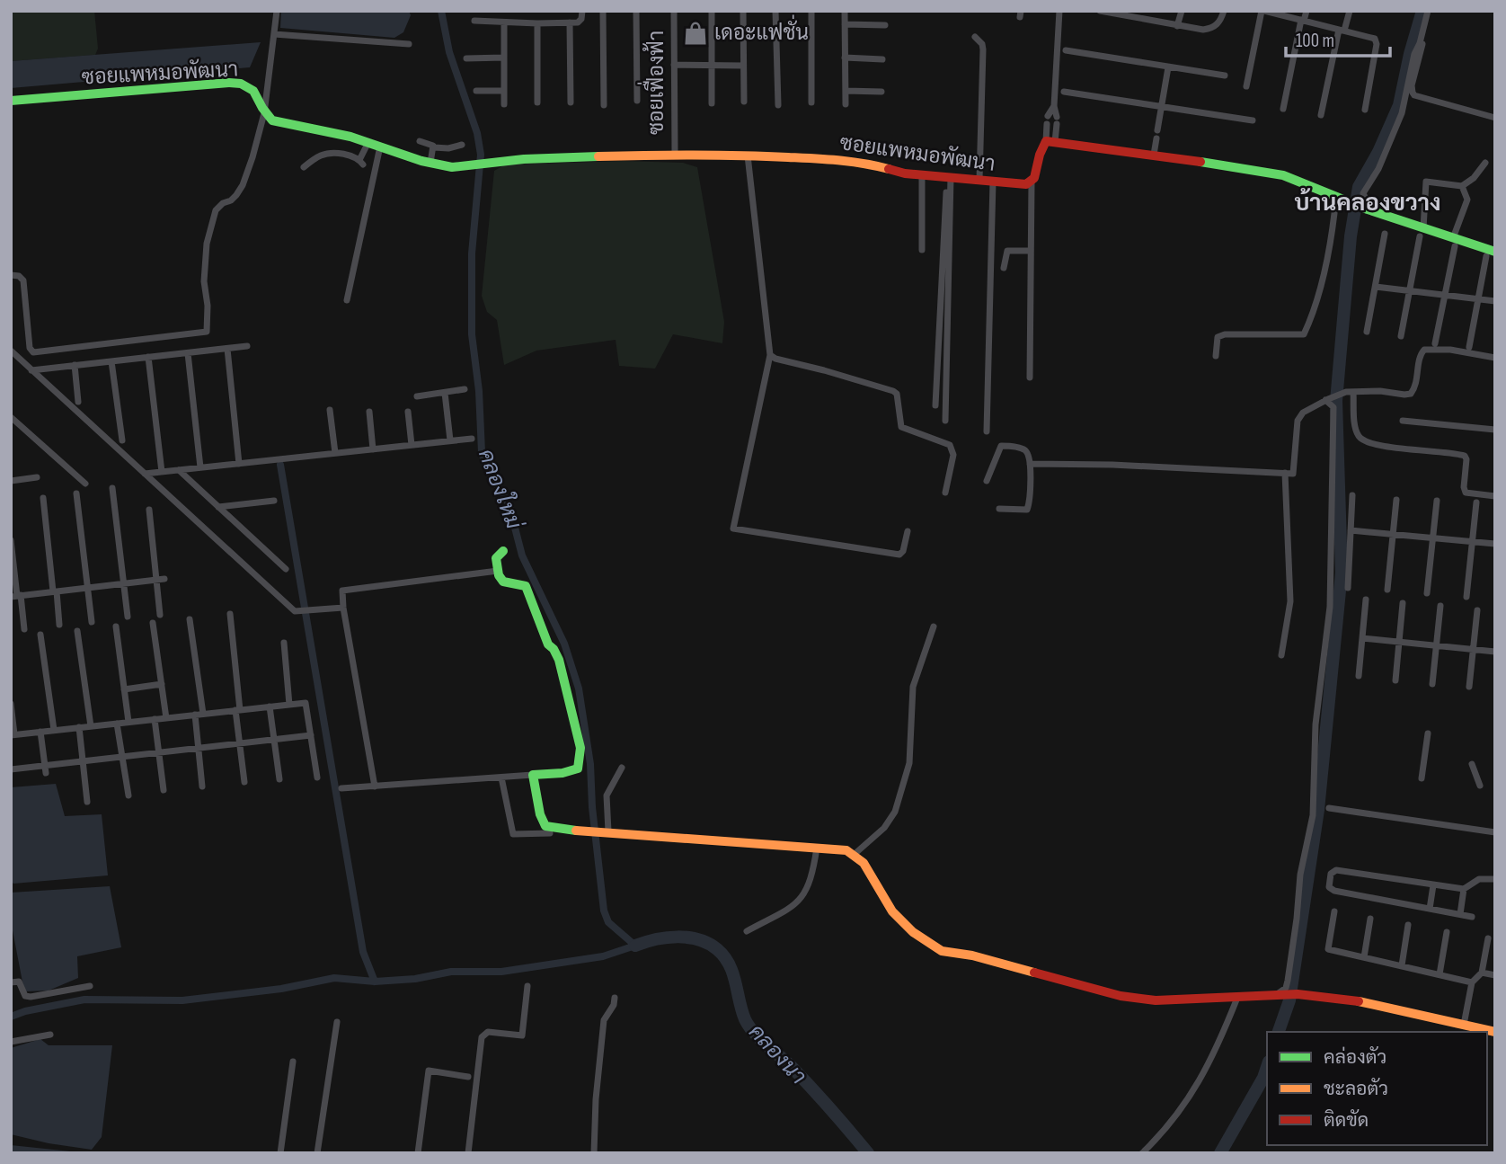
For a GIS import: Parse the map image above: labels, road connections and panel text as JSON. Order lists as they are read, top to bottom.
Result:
{
  "streets": {
    "street": ["ซอยแพหมอพัฒนา", "ซอยเฟื่องฟ้า"]
  },
  "crossings": [
    ["ซอยแพหมอพัฒนา", "ซอยเฟื่องฟ้า"]
  ],
  "districts": ["บ้านคลองขวาง"],
  "water": ["คลองใหม่", "คลองนา"],
  "places": {
    "shop": ["เดอะแฟชั่น"]
  },
  "legend": ["คล่องตัว", "ชะลอตัว", "ติดขัด"],
  "scale_bar": "100 m"
}
